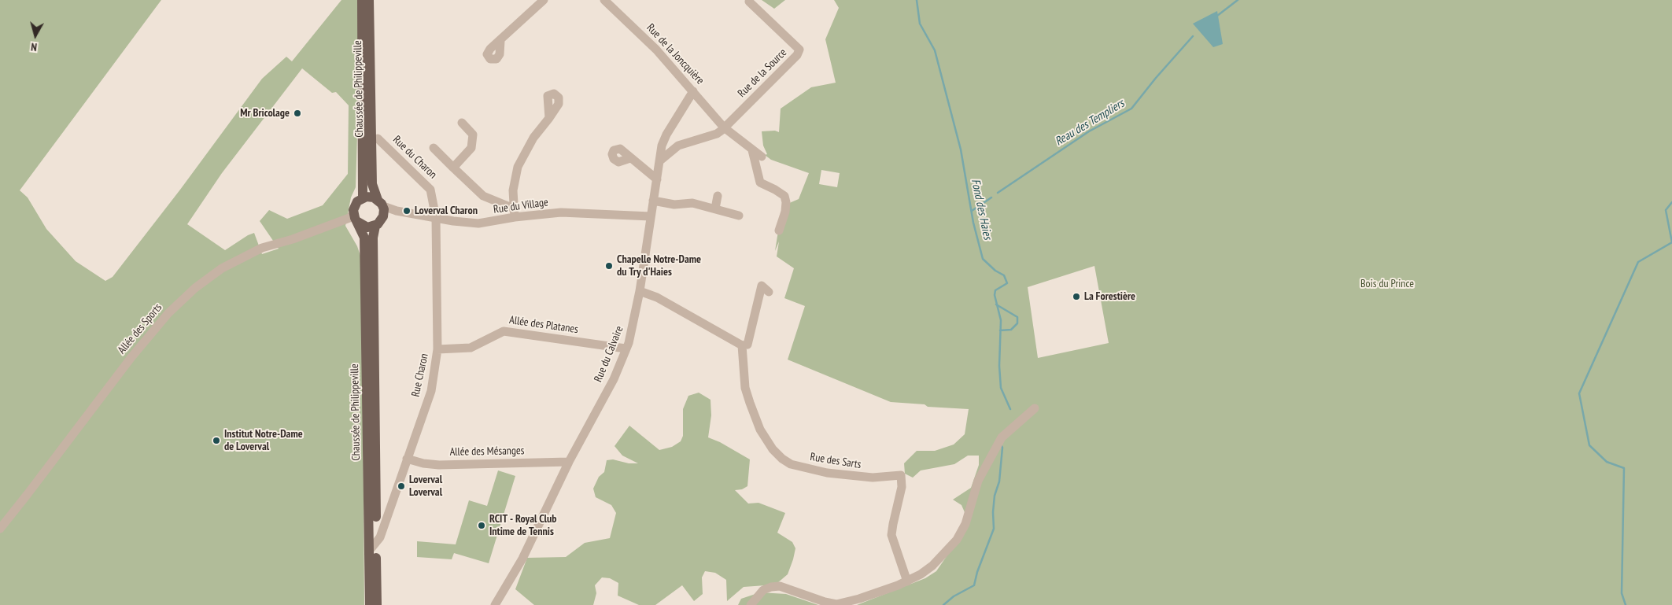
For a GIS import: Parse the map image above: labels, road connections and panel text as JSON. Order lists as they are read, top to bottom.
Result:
{
  "streets": {
    "main road": ["Chaussée de Philippeville"],
    "street": [
      "Rue de la Joncquière",
      "Rue de la Source",
      "Rue du Charon",
      "Rue du Village",
      "Allée des Platanes",
      "Allée des Sports",
      "Rue du Calvaire",
      "Rue Charon",
      "Allée des Mésanges",
      "Rue des Sarts"
    ]
  },
  "crossings": [
    ["Rue de la Joncquière", "Rue de la Source"],
    ["Rue de la Joncquière", "Rue du Calvaire"],
    ["Chaussée de Philippeville", "Rue du Village"],
    ["Chaussée de Philippeville", "Allée des Sports"],
    ["Chaussée de Philippeville", "Rue Charon"],
    ["Rue du Charon", "Rue du Village"],
    ["Rue du Charon", "Rue Charon"],
    ["Rue du Village", "Allée des Sports"],
    ["Rue du Village", "Rue du Calvaire"],
    ["Rue du Village", "Rue Charon"],
    ["Allée des Platanes", "Rue du Calvaire"],
    ["Allée des Platanes", "Rue Charon"],
    ["Rue du Calvaire", "Allée des Mésanges"],
    ["Rue Charon", "Allée des Mésanges"]
  ],
  "water": ["Reau des Templiers", "Fond des Haies"],
  "parks": ["Bois du Prince"],
  "places": [
    "Mr Bricolage",
    "Loverval Charon",
    "Chapelle Notre-Dame du Try d'Haies",
    "La Forestière",
    "Institut Notre-Dame de Loverval",
    "Loverval Loverval",
    "RCIT - Royal Club Intime de Tennis"
  ],
  "north": "bottom"
}
